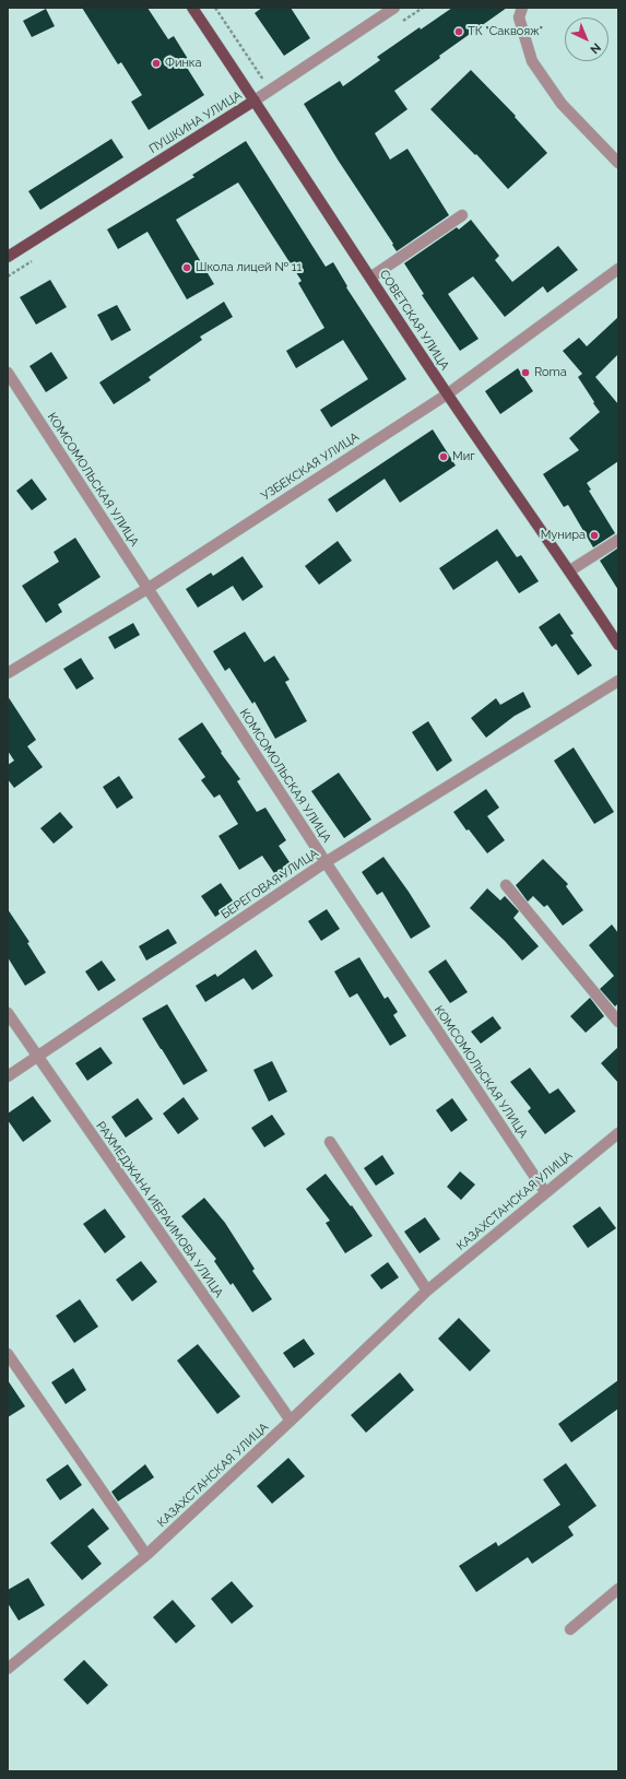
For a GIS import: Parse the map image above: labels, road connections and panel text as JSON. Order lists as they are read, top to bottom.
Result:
{
  "streets": {
    "main road": ["ПУШКИНА УЛИЦА", "СОВЕТСКАЯ УЛИЦА"],
    "street": [
      "УЗБЕКСКАЯ УЛИЦА",
      "КОМСОМОЛЬСКАЯ УЛИЦА",
      "БЕРЕГОВАЯ УЛИЦА",
      "КАЗАХСТАНСКАЯ УЛИЦА",
      "РАХМЕДЖАНА ИБРАИМОВА УЛИЦА"
    ]
  },
  "crossings": [
    ["ПУШКИНА УЛИЦА", "СОВЕТСКАЯ УЛИЦА"],
    ["СОВЕТСКАЯ УЛИЦА", "УЗБЕКСКАЯ УЛИЦА"],
    ["УЗБЕКСКАЯ УЛИЦА", "КОМСОМОЛЬСКАЯ УЛИЦА"],
    ["КОМСОМОЛЬСКАЯ УЛИЦА", "БЕРЕГОВАЯ УЛИЦА"],
    ["КОМСОМОЛЬСКАЯ УЛИЦА", "КАЗАХСТАНСКАЯ УЛИЦА"],
    ["БЕРЕГОВАЯ УЛИЦА", "РАХМЕДЖАНА ИБРАИМОВА УЛИЦА"],
    ["КАЗАХСТАНСКАЯ УЛИЦА", "РАХМЕДЖАНА ИБРАИМОВА УЛИЦА"]
  ],
  "places": [
    "ТК \"Саквояж\"",
    "Финка",
    "Школа лицей № 11",
    "Roma",
    "Миг",
    "Мунира"
  ],
  "north": "bottom right"
}
